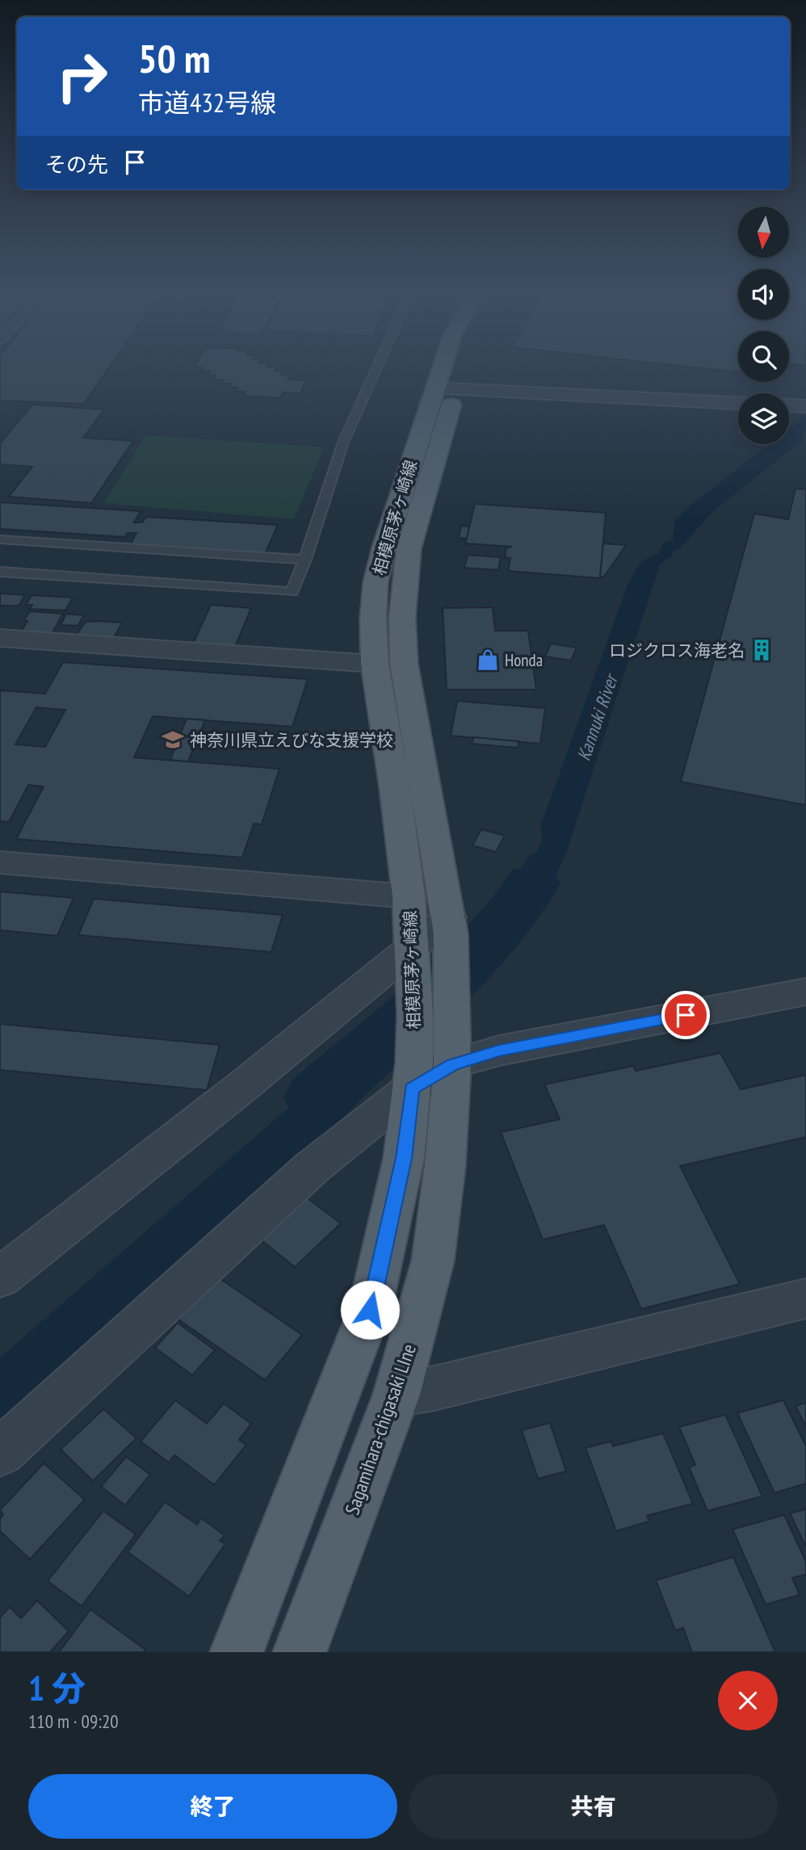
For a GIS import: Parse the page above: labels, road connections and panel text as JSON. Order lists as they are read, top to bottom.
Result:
{
  "streets": {
    "main road": ["相模原茅ヶ崎線", "Sagamihara-chigasaki LIne"]
  },
  "crossings": [
    ["相模原茅ヶ崎線", "Sagamihara-chigasaki LIne"]
  ],
  "water": ["Kannuki River"],
  "places": {
    "building": ["ロジクロス海老名"],
    "shop": ["Honda"],
    "school or university": ["神奈川県立えびな支援学校"]
  },
  "north": "bottom",
  "page": {
    "turn": ["50 m", "市道432号線"],
    "then": "その先",
    "heading": ["1 分", "110 m · 09:20"],
    "buttons": ["終了", "共有"]
  }
}
